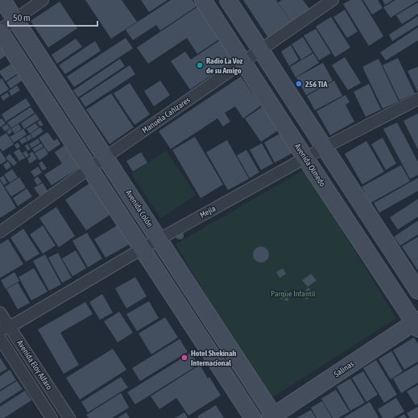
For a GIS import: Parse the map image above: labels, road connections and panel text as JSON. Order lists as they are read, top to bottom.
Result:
{
  "streets": {
    "street": [
      "Manuela Cañizares",
      "Avenida Olmedo",
      "Avenida Colón",
      "Mejía",
      "Avenida Eloy Alfaro",
      "Salinas"
    ]
  },
  "crossings": [
    ["Manuela Cañizares", "Avenida Olmedo"],
    ["Manuela Cañizares", "Avenida Colón"],
    ["Avenida Olmedo", "Mejía"],
    ["Avenida Olmedo", "Salinas"],
    ["Avenida Colón", "Mejía"],
    ["Avenida Colón", "Salinas"],
    ["Mejía", "Avenida Eloy Alfaro"]
  ],
  "parks": ["Parque Infantil"],
  "places": ["Radio La Voz de su Amigo", "256 TIA", "Hotel Shekinah Internacional"],
  "scale_bar": "50 m"
}
